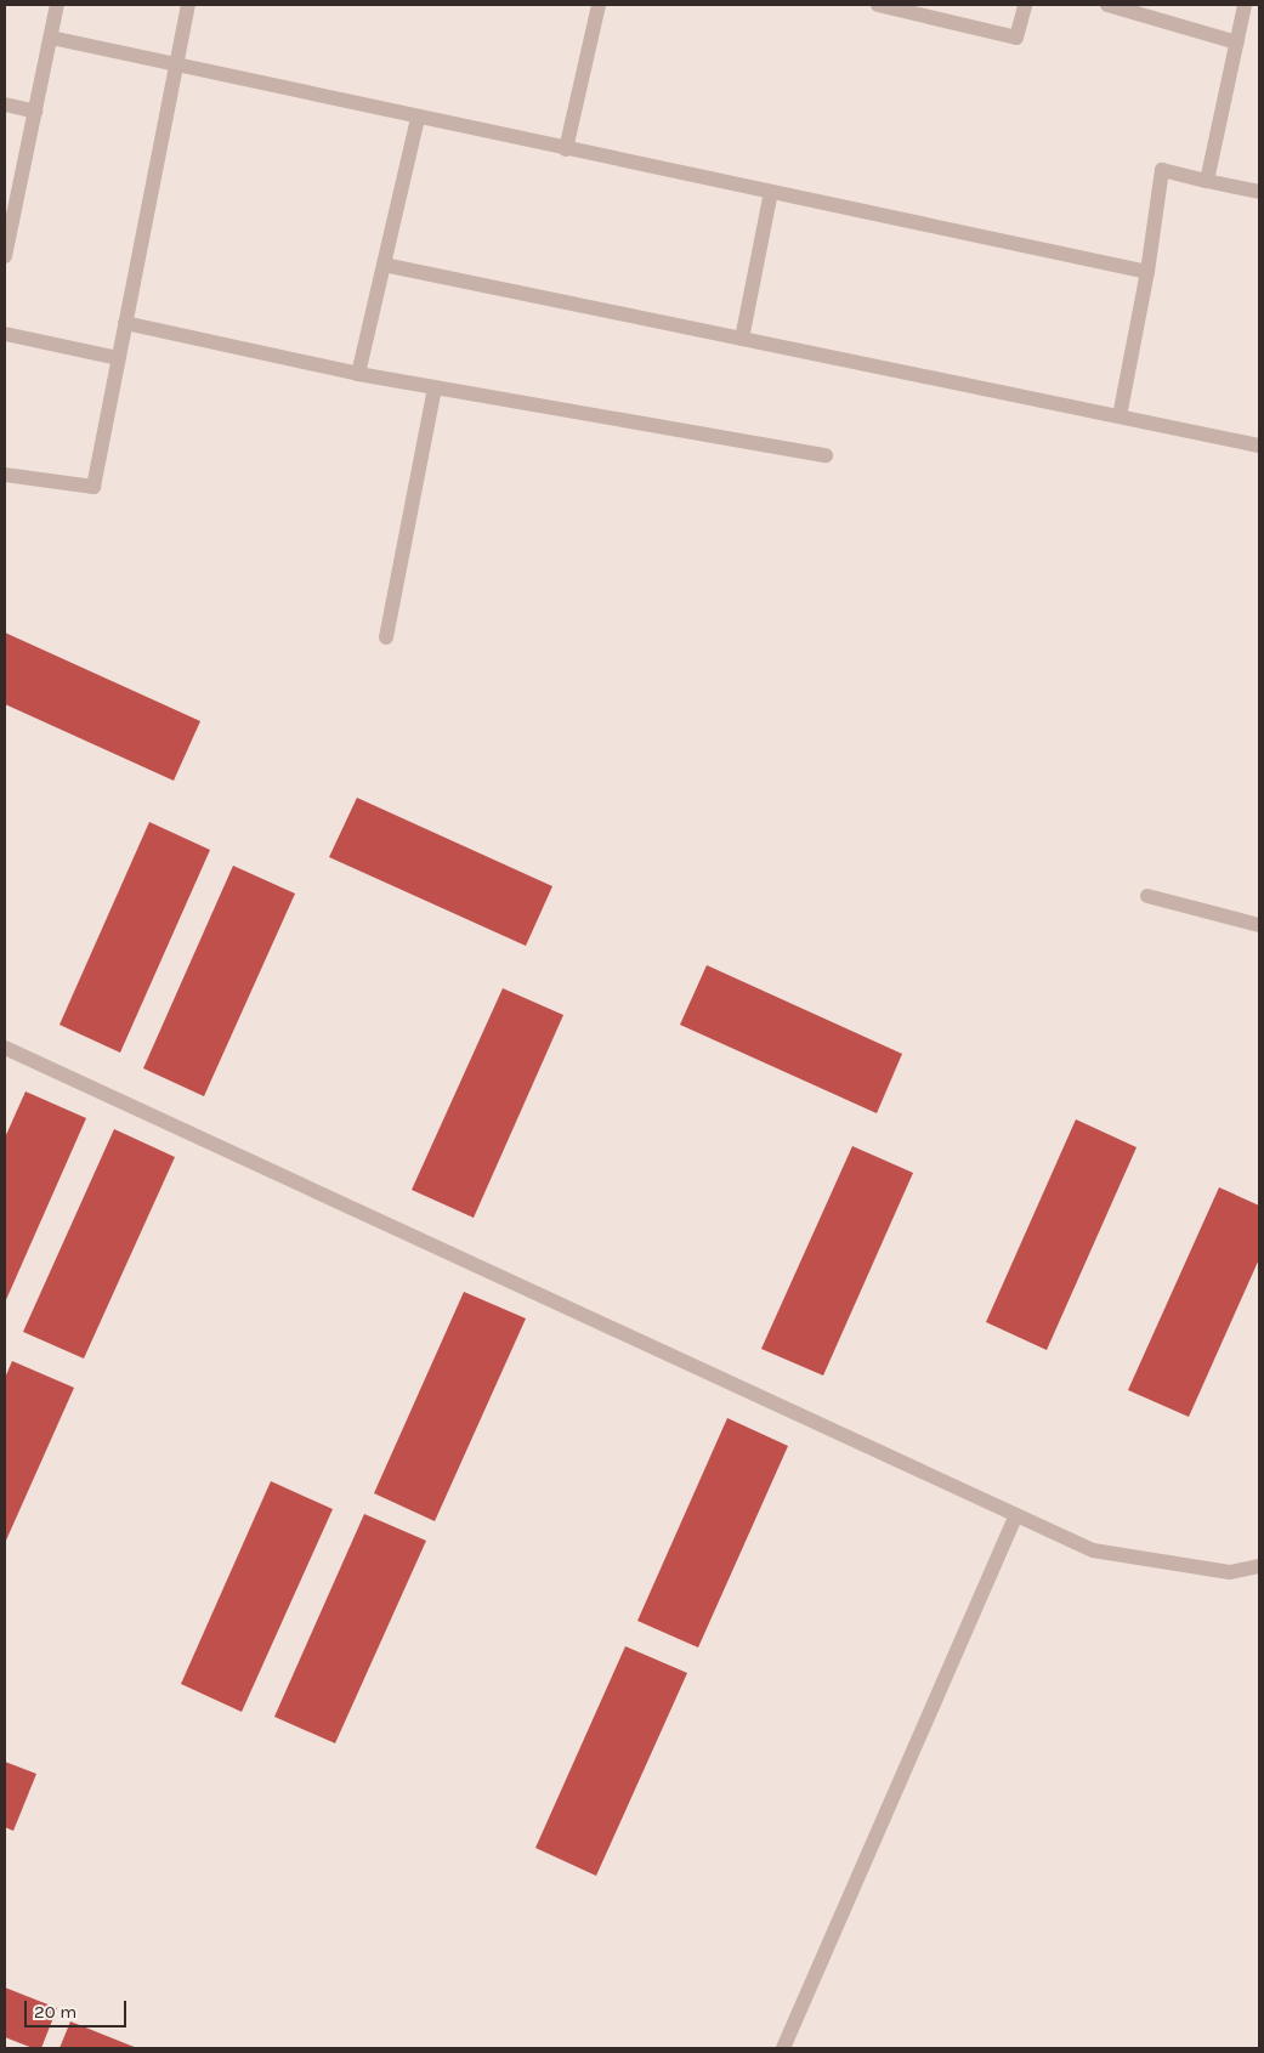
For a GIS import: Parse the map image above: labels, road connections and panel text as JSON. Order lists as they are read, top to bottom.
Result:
{
  "scale_bar": "20 m"
}
